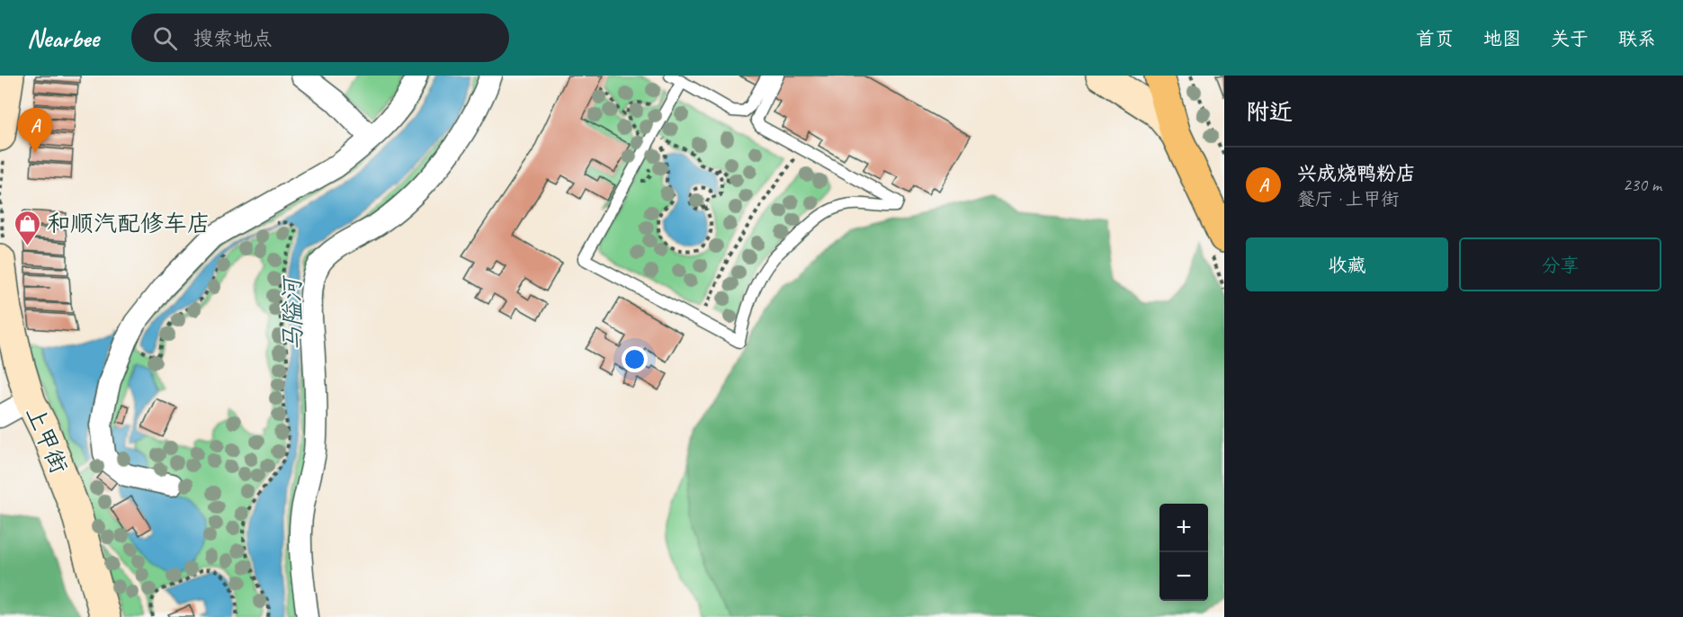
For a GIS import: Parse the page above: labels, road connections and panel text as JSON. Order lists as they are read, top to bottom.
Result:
{
  "streets": {
    "street": ["上甲街"]
  },
  "water": ["马隘河"],
  "places": {
    "shop": ["和顺汽配修车店"]
  },
  "page": {
    "header": "Nearbee",
    "search": "搜索地点",
    "nav": [
      "首页",
      "地图",
      "关于",
      "联系"
    ],
    "heading": "附近",
    "pins": "A",
    "list": [
      {
        "mark": "A",
        "name": "兴成烧鸭粉店",
        "note": "餐厅 · 上甲街",
        "value": "230 m"
      }
    ],
    "buttons": ["收藏", "分享"],
    "map_buttons": ["+", "−"]
  }
}
